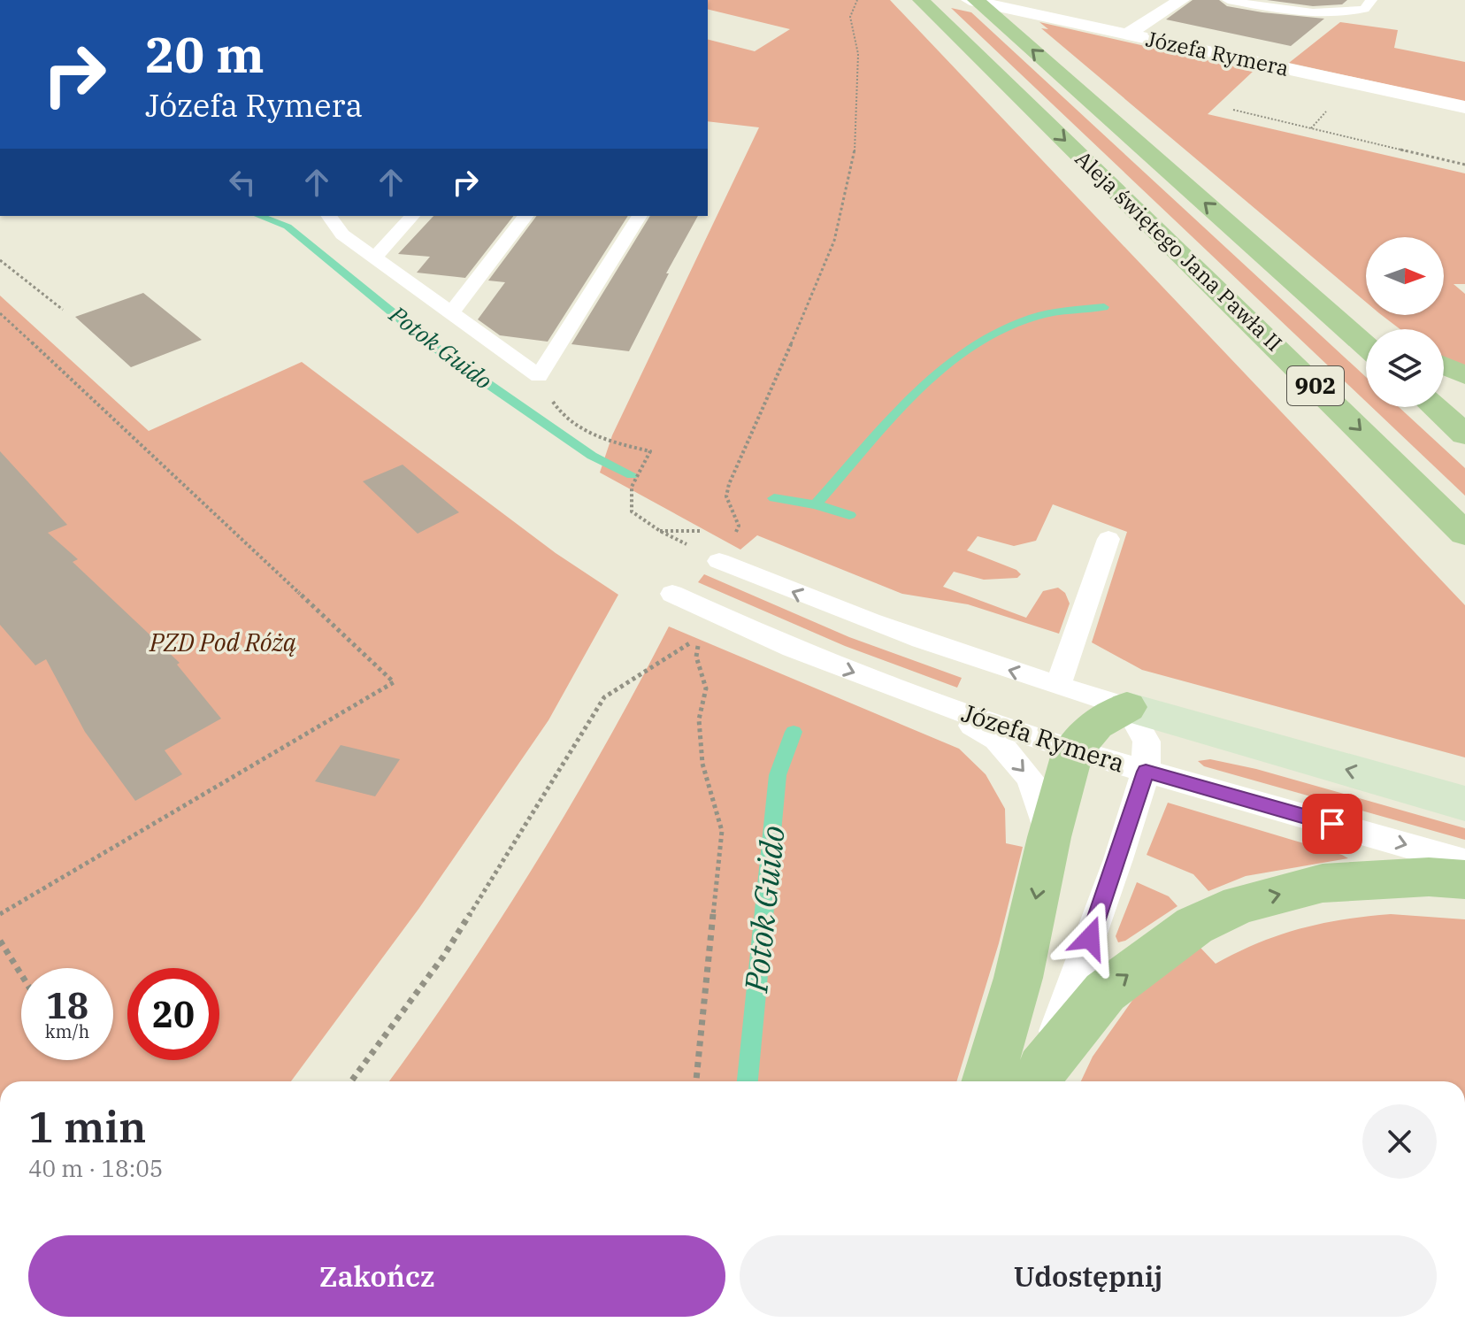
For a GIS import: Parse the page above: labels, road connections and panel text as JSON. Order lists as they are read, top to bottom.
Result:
{
  "streets": {
    "main road": ["Aleja świętego Jana Pawła II", "902"],
    "street": ["Józefa Rymera"]
  },
  "water": ["Potok Guido"],
  "parks": ["PZD Pod Różą"],
  "north": "right",
  "page": {
    "turn": ["20 m", "Józefa Rymera"],
    "speed": "18 km/h",
    "limit": "20",
    "heading": ["1 min", "40 m · 18:05"],
    "buttons": ["Zakończ", "Udostępnij"]
  }
}
